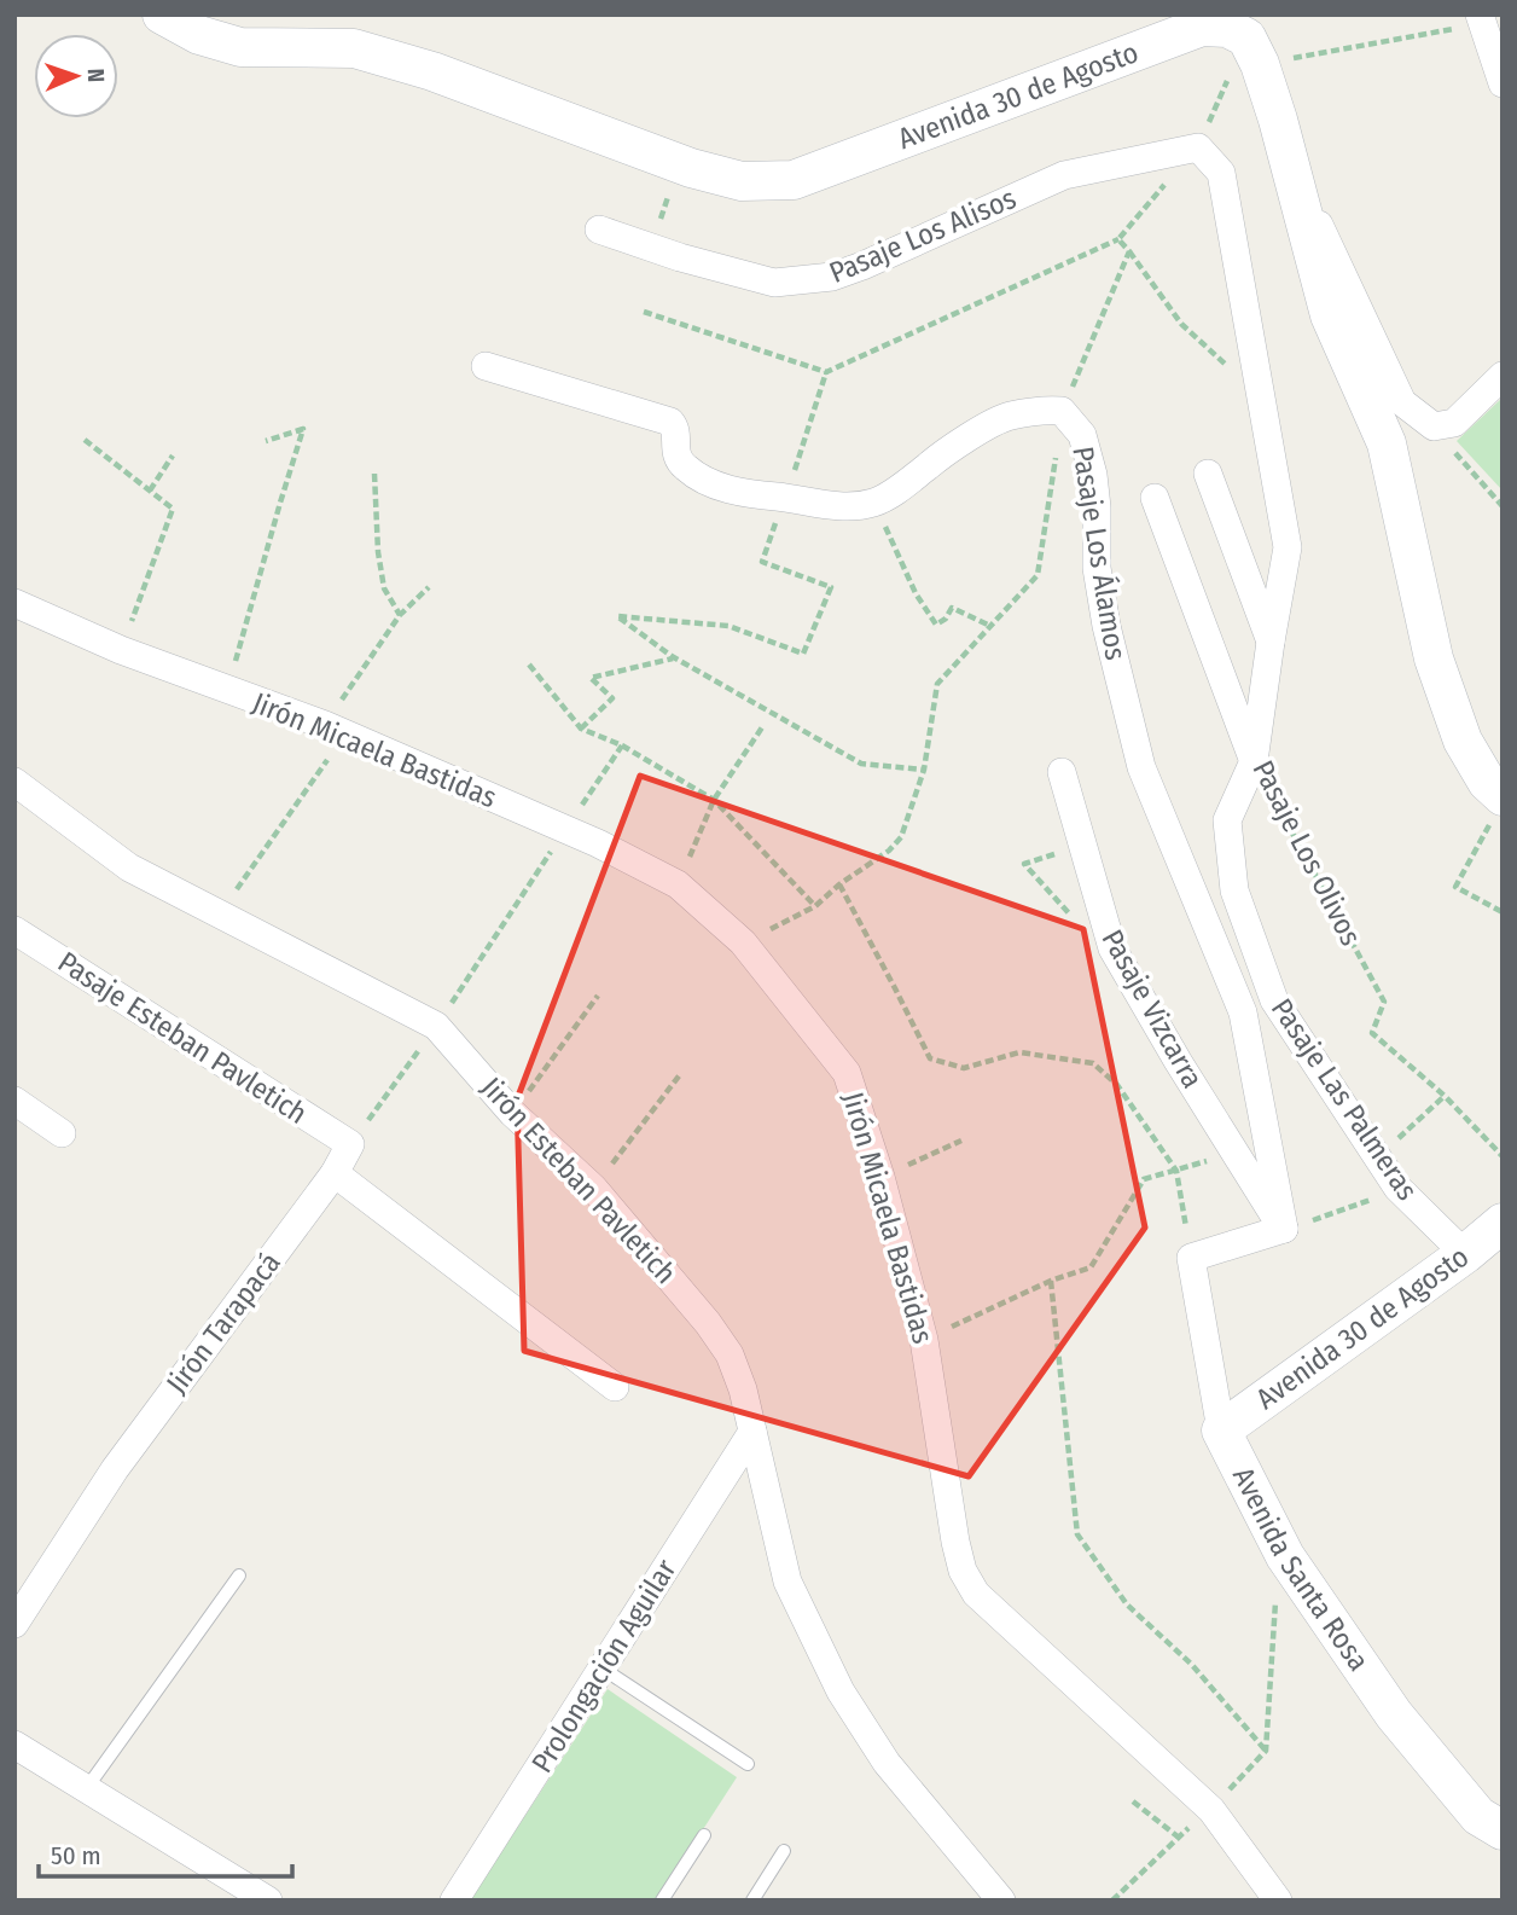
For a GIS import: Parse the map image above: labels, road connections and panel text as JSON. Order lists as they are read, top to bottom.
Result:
{
  "streets": {
    "street": [
      "Avenida 30 de Agosto",
      "Pasaje Los Alisos",
      "Pasaje Los Álamos",
      "Jirón Micaela Bastidas",
      "Pasaje Los Olivos",
      "Pasaje Vizcarra",
      "Pasaje Esteban Pavletich",
      "Pasaje Las Palmeras",
      "Jirón Esteban Pavletich",
      "Jirón Tarapacá",
      "Avenida Santa Rosa",
      "Prolongación Aguilar"
    ]
  },
  "crossings": [
    ["Avenida 30 de Agosto", "Pasaje Las Palmeras"],
    ["Avenida 30 de Agosto", "Avenida Santa Rosa"],
    ["Pasaje Los Alisos", "Pasaje Los Olivos"],
    ["Pasaje Los Álamos", "Pasaje Vizcarra"],
    ["Pasaje Los Olivos", "Pasaje Las Palmeras"],
    ["Pasaje Esteban Pavletich", "Jirón Tarapacá"],
    ["Jirón Esteban Pavletich", "Prolongación Aguilar"]
  ],
  "scale_bar": "50 m",
  "north": "right"
}
